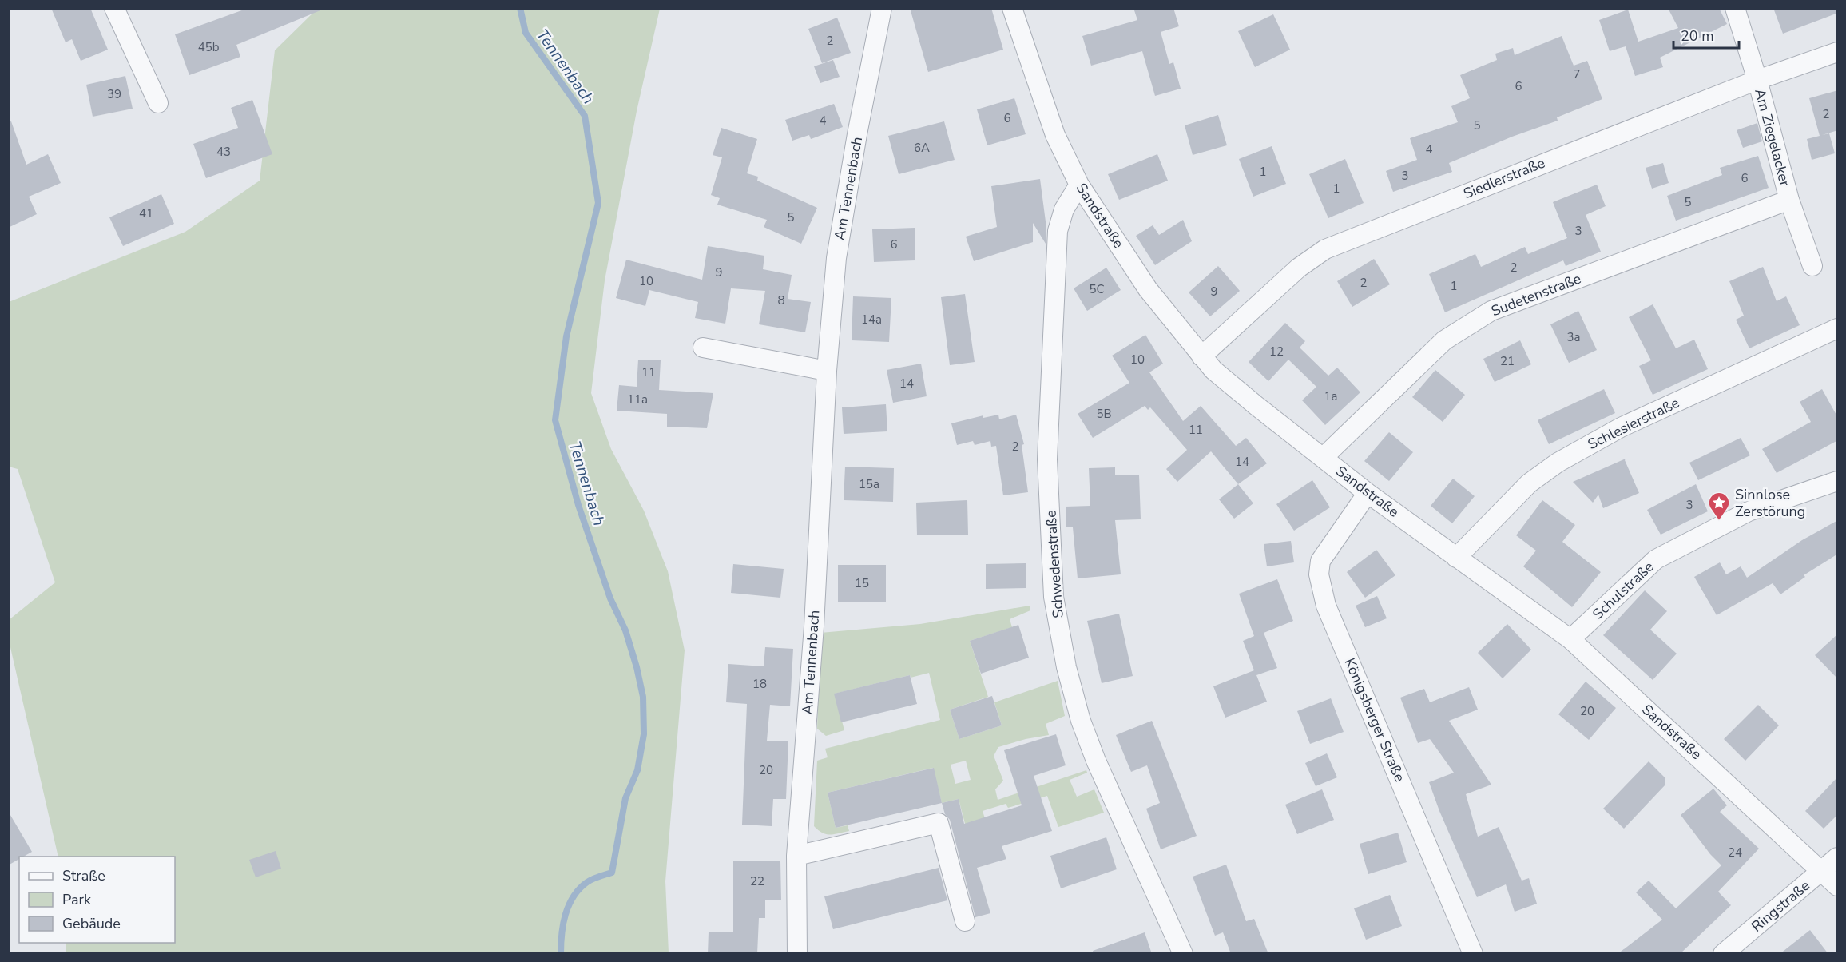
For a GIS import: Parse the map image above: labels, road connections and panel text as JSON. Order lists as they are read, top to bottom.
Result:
{
  "streets": {
    "street": [
      "Am Ziegelacker",
      "Siedlerstraße",
      "Am Tennenbach",
      "Sandstraße",
      "Sudetenstraße",
      "Schlesierstraße",
      "Schwedenstraße",
      "Schulstraße",
      "Königsberger Straße",
      "Ringstraße"
    ]
  },
  "crossings": [
    ["Am Ziegelacker", "Siedlerstraße"],
    ["Am Ziegelacker", "Sudetenstraße"],
    ["Siedlerstraße", "Sandstraße"],
    ["Sandstraße", "Sudetenstraße"],
    ["Sandstraße", "Schlesierstraße"],
    ["Sandstraße", "Schwedenstraße"],
    ["Sandstraße", "Schulstraße"],
    ["Sandstraße", "Königsberger Straße"],
    ["Sandstraße", "Ringstraße"]
  ],
  "water": ["Tennenbach"],
  "places": {
    "place": ["Sinnlose Zerstörung"]
  },
  "house_numbers": [
    "2",
    "45b",
    "7",
    "6",
    "39",
    "2",
    "6",
    "4",
    "5",
    "6A",
    "4",
    "43",
    "1",
    "3",
    "6",
    "1",
    "5",
    "41",
    "5",
    "3",
    "6",
    "2",
    "9",
    "10",
    "2",
    "1",
    "5C",
    "9",
    "8",
    "14a",
    "3a",
    "12",
    "10",
    "21",
    "11",
    "14",
    "1a",
    "11a",
    "5B",
    "11",
    "2",
    "14",
    "15a",
    "3",
    "15",
    "18",
    "20",
    "20",
    "24",
    "22"
  ],
  "legend": ["Straße", "Park", "Gebäude"],
  "scale_bar": "20 m"
}
